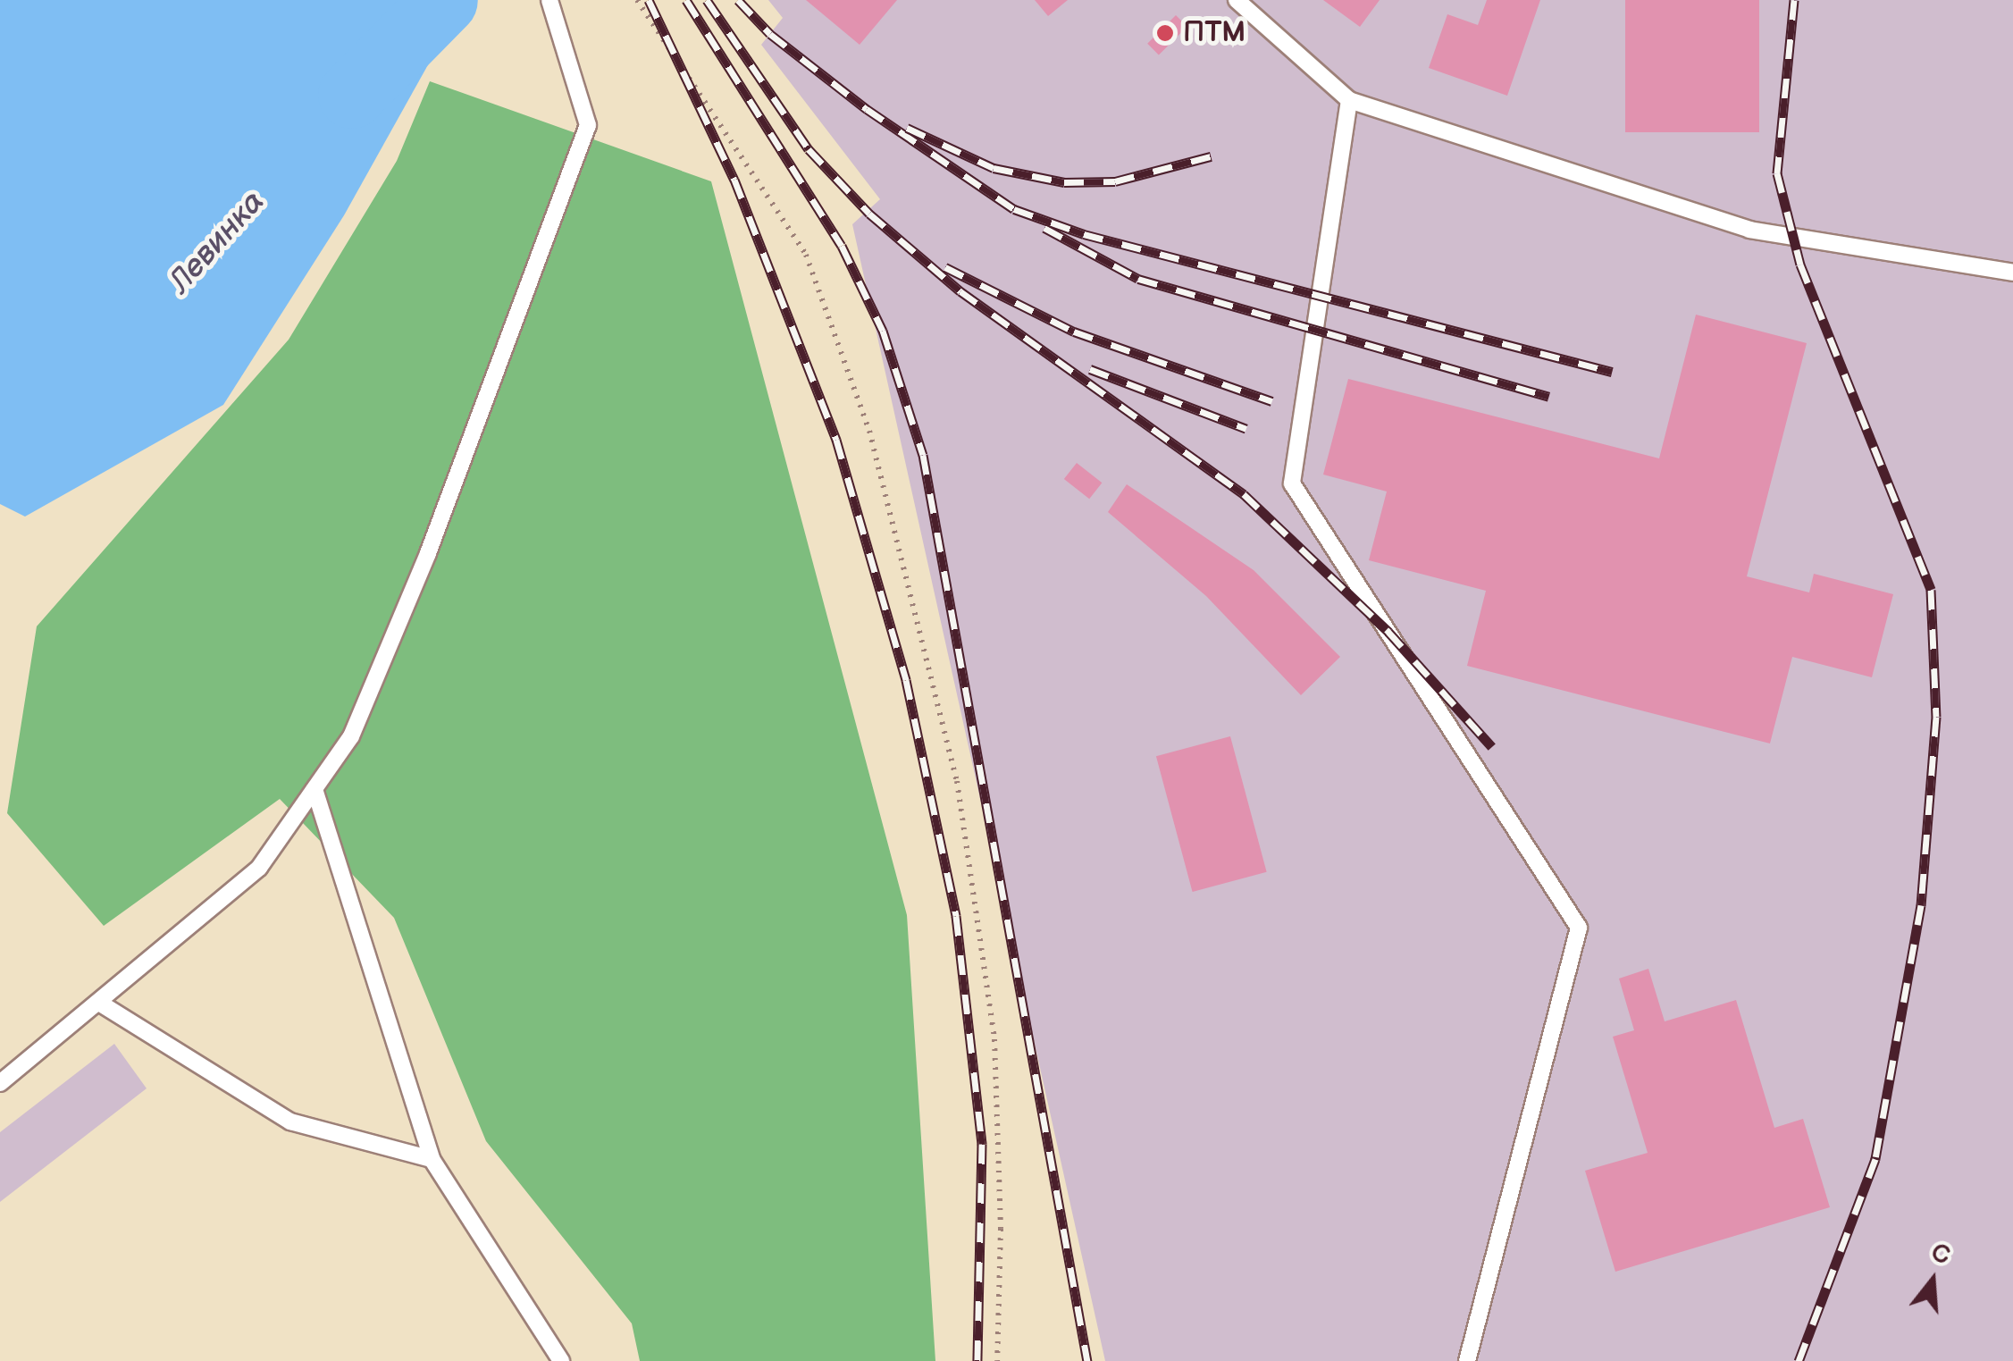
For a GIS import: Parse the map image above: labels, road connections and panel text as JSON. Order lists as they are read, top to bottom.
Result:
{
  "water": ["Левинка"],
  "places": ["ПТМ"],
  "north": "top"
}
